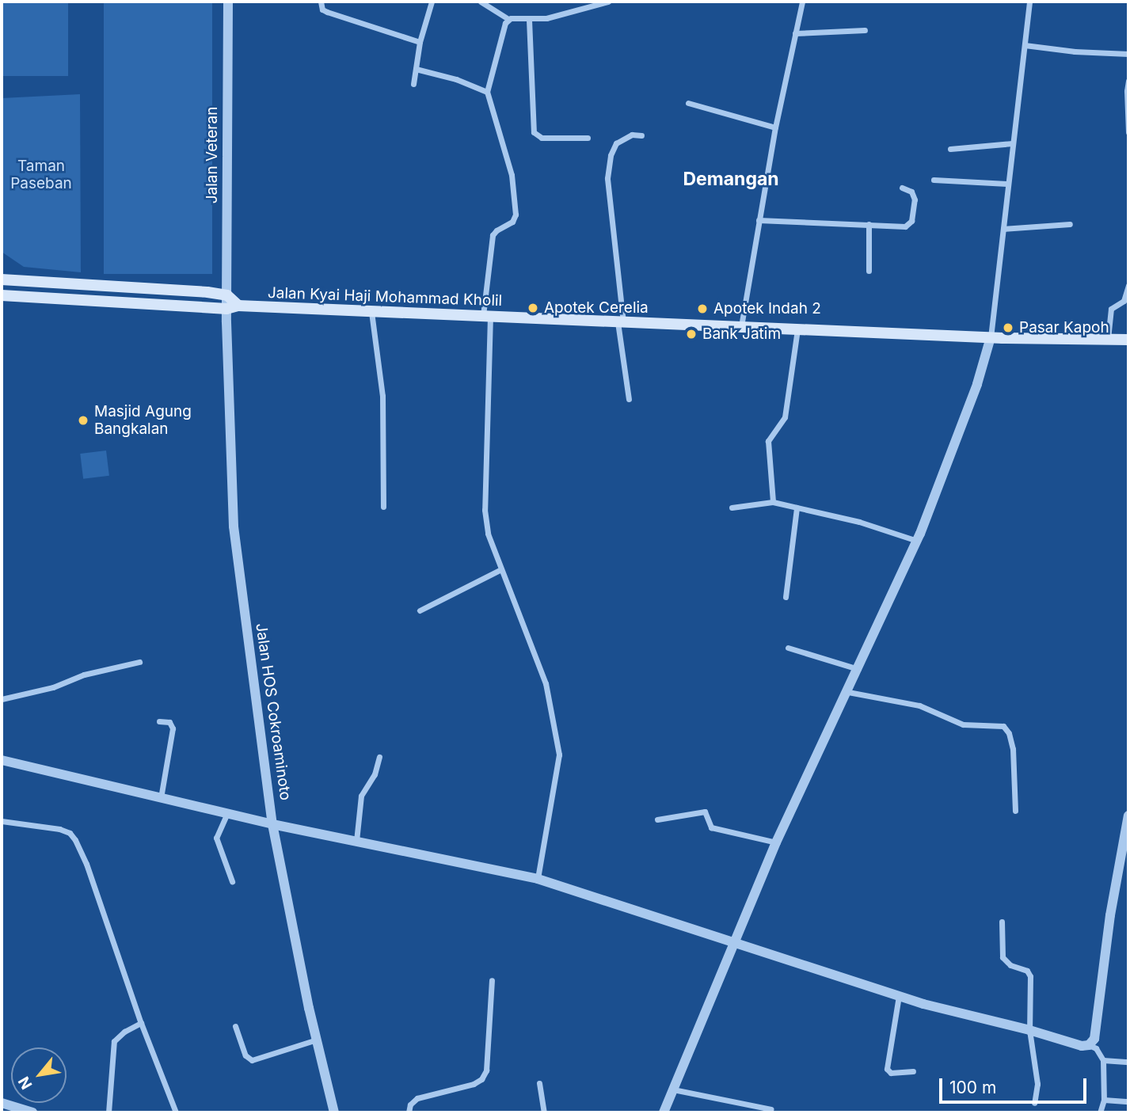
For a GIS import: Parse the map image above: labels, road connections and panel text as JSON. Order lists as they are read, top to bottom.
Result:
{
  "streets": {
    "main road": ["Jalan Kyai Haji Mohammad Kholil"],
    "street": ["Jalan Veteran", "Jalan HOS Cokroaminoto"]
  },
  "crossings": [
    ["Jalan Kyai Haji Mohammad Kholil", "Jalan HOS Cokroaminoto"]
  ],
  "districts": ["Demangan"],
  "parks": ["Taman Paseban"],
  "places": [
    "Apotek Cerelia",
    "Apotek Indah 2",
    "Pasar Kapoh",
    "Bank Jatim",
    "Masjid Agung Bangkalan"
  ],
  "scale_bar": "100 m",
  "north": "bottom left"
}
